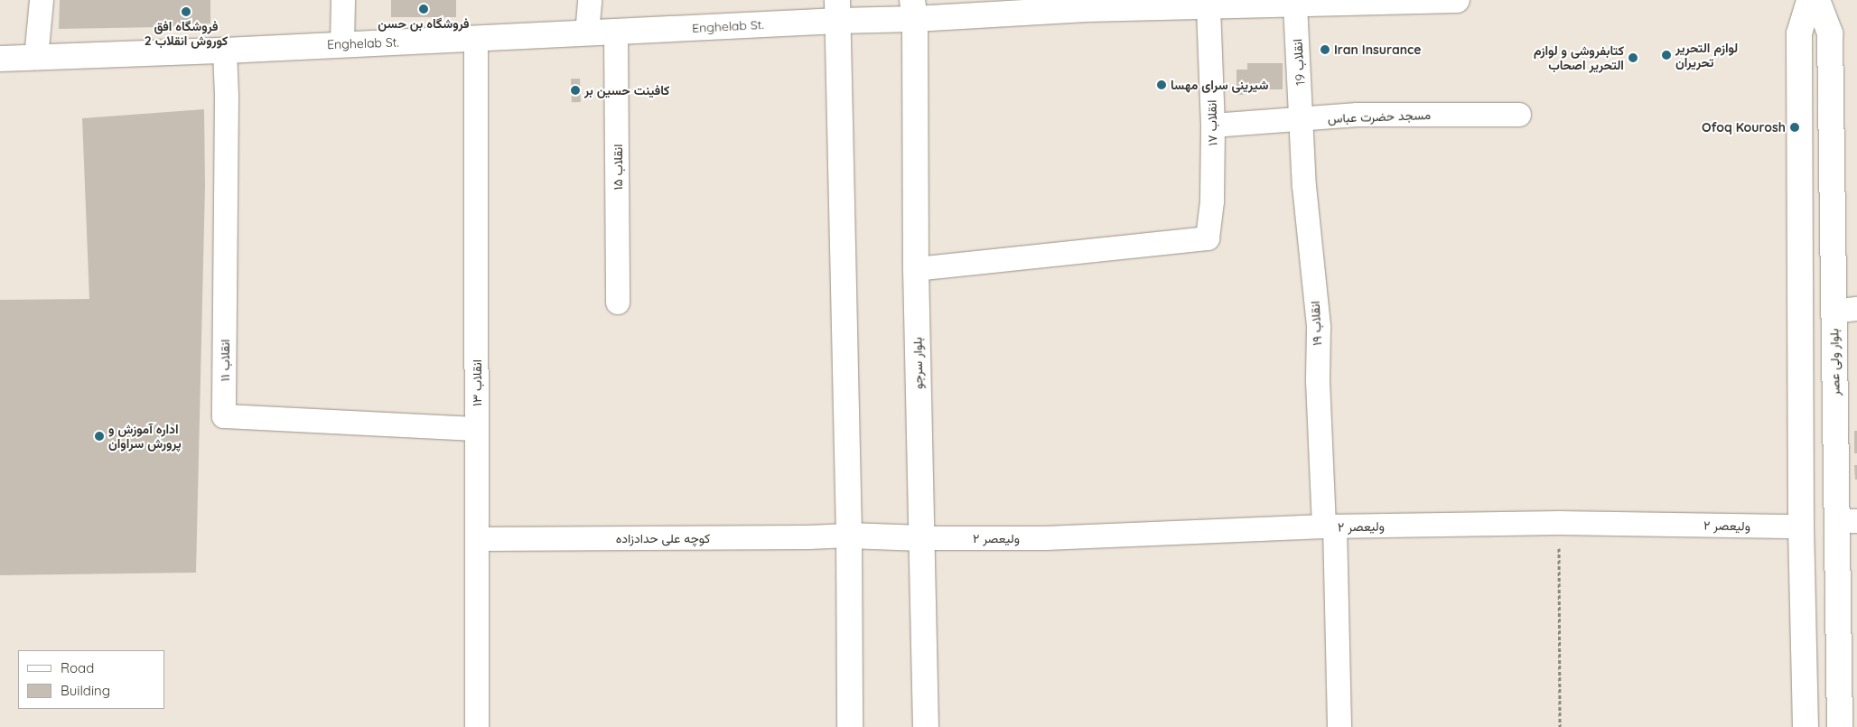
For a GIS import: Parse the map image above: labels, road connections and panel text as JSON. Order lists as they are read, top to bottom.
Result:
{
  "streets": {
    "street": [
      "Enghelab St.",
      "انقلاب 19",
      "مسجد حضرت عباس",
      "انقلاب ۱۷",
      "انقلاب ۱۵",
      "انقلاب ۱۹",
      "انقلاب ۱۱",
      "بلوار ولی عصر",
      "بلوار سرجو",
      "انقلاب ۱۳",
      "ولیعصر ۲",
      "کوچه علی حدادزاده"
    ]
  },
  "crossings": [
    ["Enghelab St.", "انقلاب 19"],
    ["Enghelab St.", "انقلاب ۱۷"],
    ["Enghelab St.", "انقلاب ۱۵"],
    ["Enghelab St.", "انقلاب ۱۱"],
    ["Enghelab St.", "بلوار سرجو"],
    ["Enghelab St.", "انقلاب ۱۳"],
    ["انقلاب 19", "مسجد حضرت عباس"],
    ["انقلاب 19", "انقلاب ۱۹"],
    ["مسجد حضرت عباس", "انقلاب ۱۷"],
    ["مسجد حضرت عباس", "انقلاب ۱۹"],
    ["انقلاب ۱۷", "بلوار سرجو"],
    ["انقلاب ۱۹", "ولیعصر ۲"],
    ["انقلاب ۱۱", "انقلاب ۱۳"],
    ["بلوار سرجو", "ولیعصر ۲"],
    ["انقلاب ۱۳", "کوچه علی حدادزاده"]
  ],
  "places": [
    "فروشگاه بن حسن",
    "فروشگاه افق کوروش انقلاب 2",
    "Iran Insurance",
    "لوازم التحریر تحریران",
    "کتابفروشی و لوازم التحریر اصحاب",
    "شیرینی سرای مهسا",
    "کافینت حسین بر",
    "Ofoq Kourosh",
    "اداره آموزش و پرورش سراوان"
  ],
  "legend": ["Road", "Building"]
}
